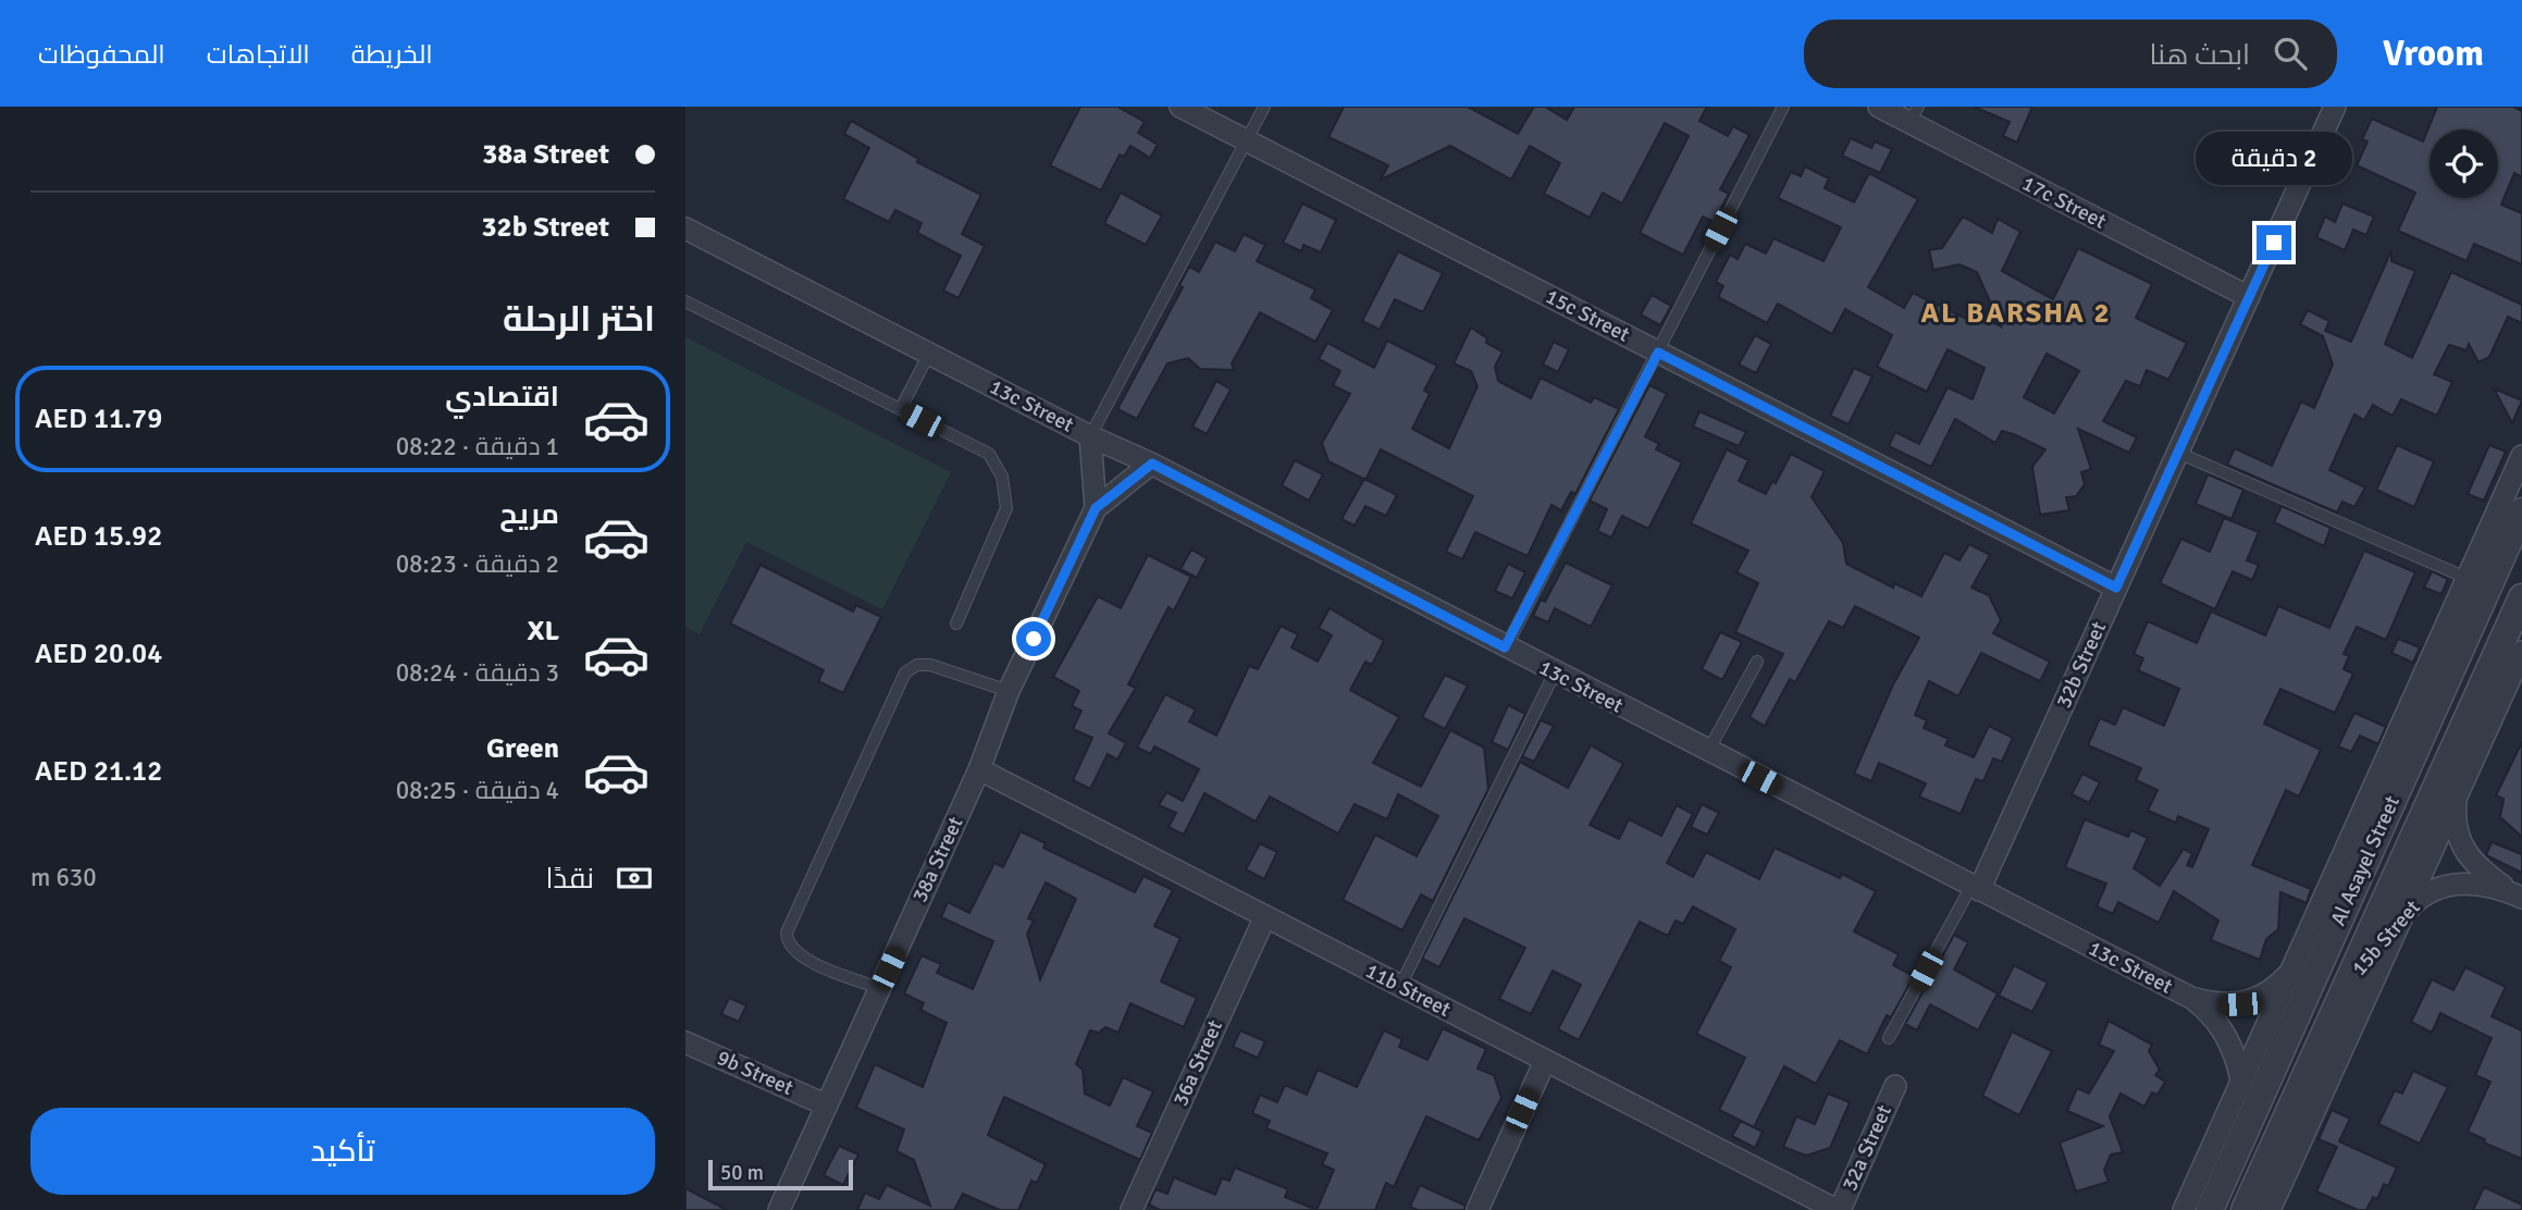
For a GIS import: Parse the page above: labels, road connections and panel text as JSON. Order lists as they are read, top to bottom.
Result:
{
  "streets": {
    "street": [
      "17c Street",
      "15c Street",
      "13c Street",
      "32b Street",
      "38a Street",
      "Al Asayel Street",
      "15b Street",
      "11b Street",
      "36a Street",
      "9b Street",
      "32a Street"
    ]
  },
  "crossings": [
    ["17c Street", "32b Street"],
    ["15c Street", "32b Street"],
    ["13c Street", "32b Street"],
    ["13c Street", "38a Street"],
    ["38a Street", "11b Street"],
    ["38a Street", "9b Street"],
    ["Al Asayel Street", "15b Street"],
    ["11b Street", "36a Street"],
    ["11b Street", "32a Street"]
  ],
  "districts": ["AL BARSHA 2"],
  "scale_bar": "50 m",
  "page": {
    "header": "Vroom",
    "search": "ابحث هنا",
    "nav": ["الخريطة", "الاتجاهات", "المحفوظات"],
    "banner": ["38a Street", "32b Street"],
    "bubble": "2 دقيقة",
    "heading": "اختر الرحلة",
    "list": [
      {
        "name": "اقتصادي",
        "note": "1 دقيقة · 08:22",
        "value": "AED 11.79"
      },
      {
        "name": "مريح",
        "note": "2 دقيقة · 08:23",
        "value": "AED 15.92"
      },
      {
        "name": "XL",
        "note": "3 دقيقة · 08:24",
        "value": "AED 20.04"
      },
      {
        "name": "Green",
        "note": "4 دقيقة · 08:25",
        "value": "AED 21.12"
      }
    ],
    "pay": ["نقدًا", "630 m"],
    "buttons": "تأكيد",
    "scale": "50 m"
  }
}
